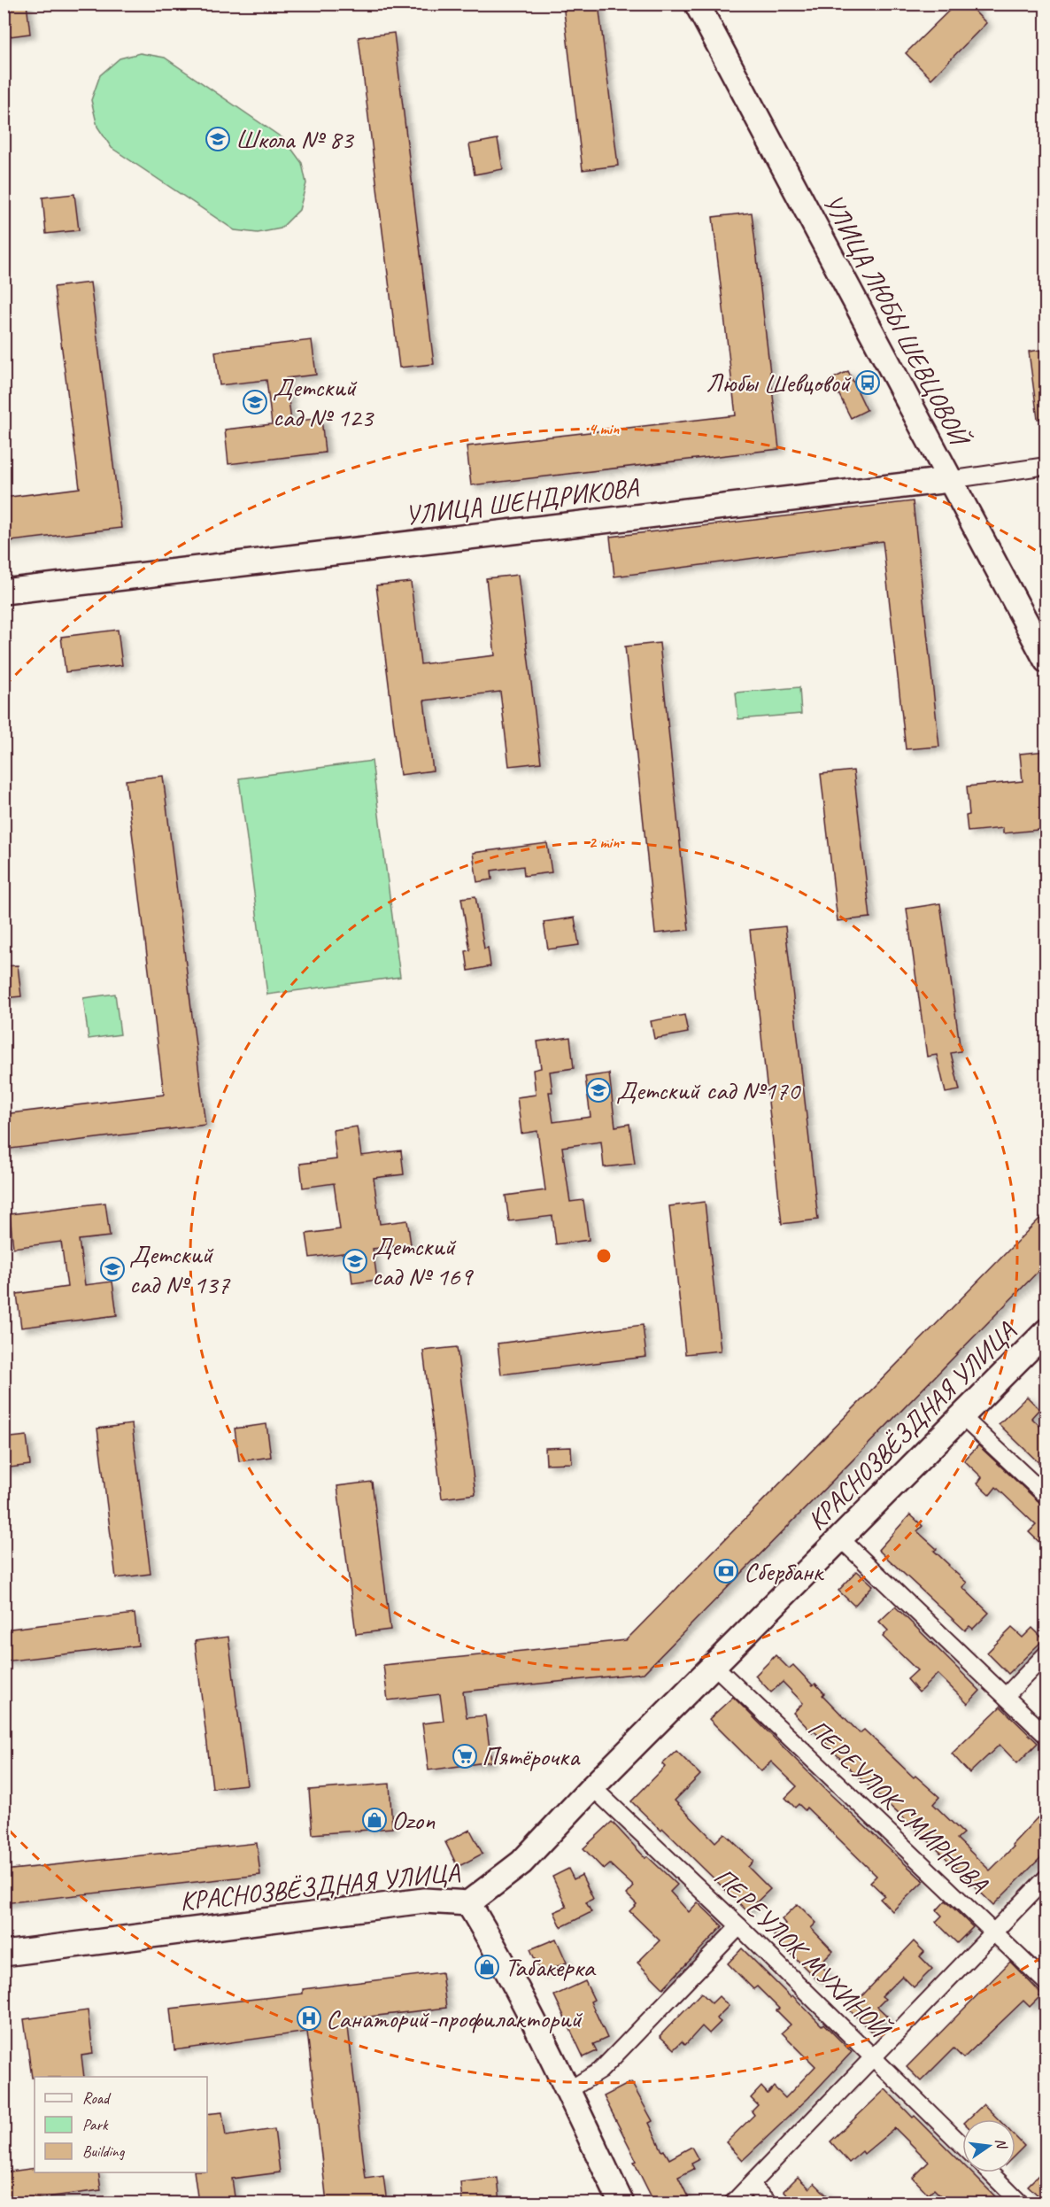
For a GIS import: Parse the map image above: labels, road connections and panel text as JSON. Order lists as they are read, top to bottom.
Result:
{
  "streets": {
    "street": [
      "УЛИЦА ЛЮБЫ ШЕВЦОВОЙ",
      "УЛИЦА ШЕНДРИКОВА",
      "КРАСНОЗВЁЗДНАЯ УЛИЦА",
      "ПЕРЕУЛОК СМИРНОВА",
      "ПЕРЕУЛОК МУХИНОЙ"
    ]
  },
  "crossings": [
    ["УЛИЦА ЛЮБЫ ШЕВЦОВОЙ", "УЛИЦА ШЕНДРИКОВА"],
    ["КРАСНОЗВЁЗДНАЯ УЛИЦА", "ПЕРЕУЛОК СМИРНОВА"],
    ["КРАСНОЗВЁЗДНАЯ УЛИЦА", "ПЕРЕУЛОК МУХИНОЙ"]
  ],
  "places": {
    "school or university": [
      "Школа № 83",
      "Детский сад № 123",
      "Детский сад №170",
      "Детский сад № 169",
      "Детский сад № 137"
    ],
    "bus stop": ["Любы Шевцовой"],
    "bank": ["Сбербанк"],
    "supermarket": ["Пятёрочка"],
    "shop": ["Ozon", "Табакерка"],
    "hospital": ["Cанаторий-профилакторий"]
  },
  "legend": ["Road", "Park", "Building"],
  "north": "right",
  "rings": ["4 min", "2 min"]
}
